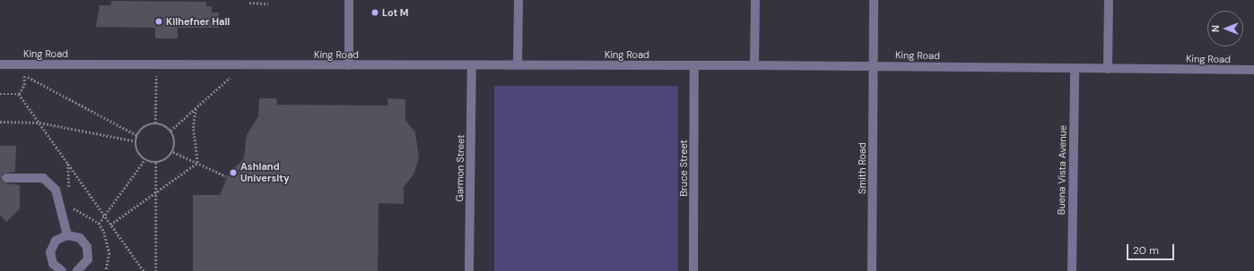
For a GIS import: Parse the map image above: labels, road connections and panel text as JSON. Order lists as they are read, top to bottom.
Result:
{
  "streets": {
    "street": [
      "King Road",
      "Garmon Street",
      "Bruce Street",
      "Smith Road",
      "Buena Vista Avenue"
    ]
  },
  "crossings": [
    ["King Road", "Garmon Street"],
    ["King Road", "Bruce Street"],
    ["King Road", "Smith Road"],
    ["King Road", "Buena Vista Avenue"]
  ],
  "places": ["Lot M", "Kilhefner Hall", "Ashland University"],
  "scale_bar": "20 m",
  "north": "left"
}
